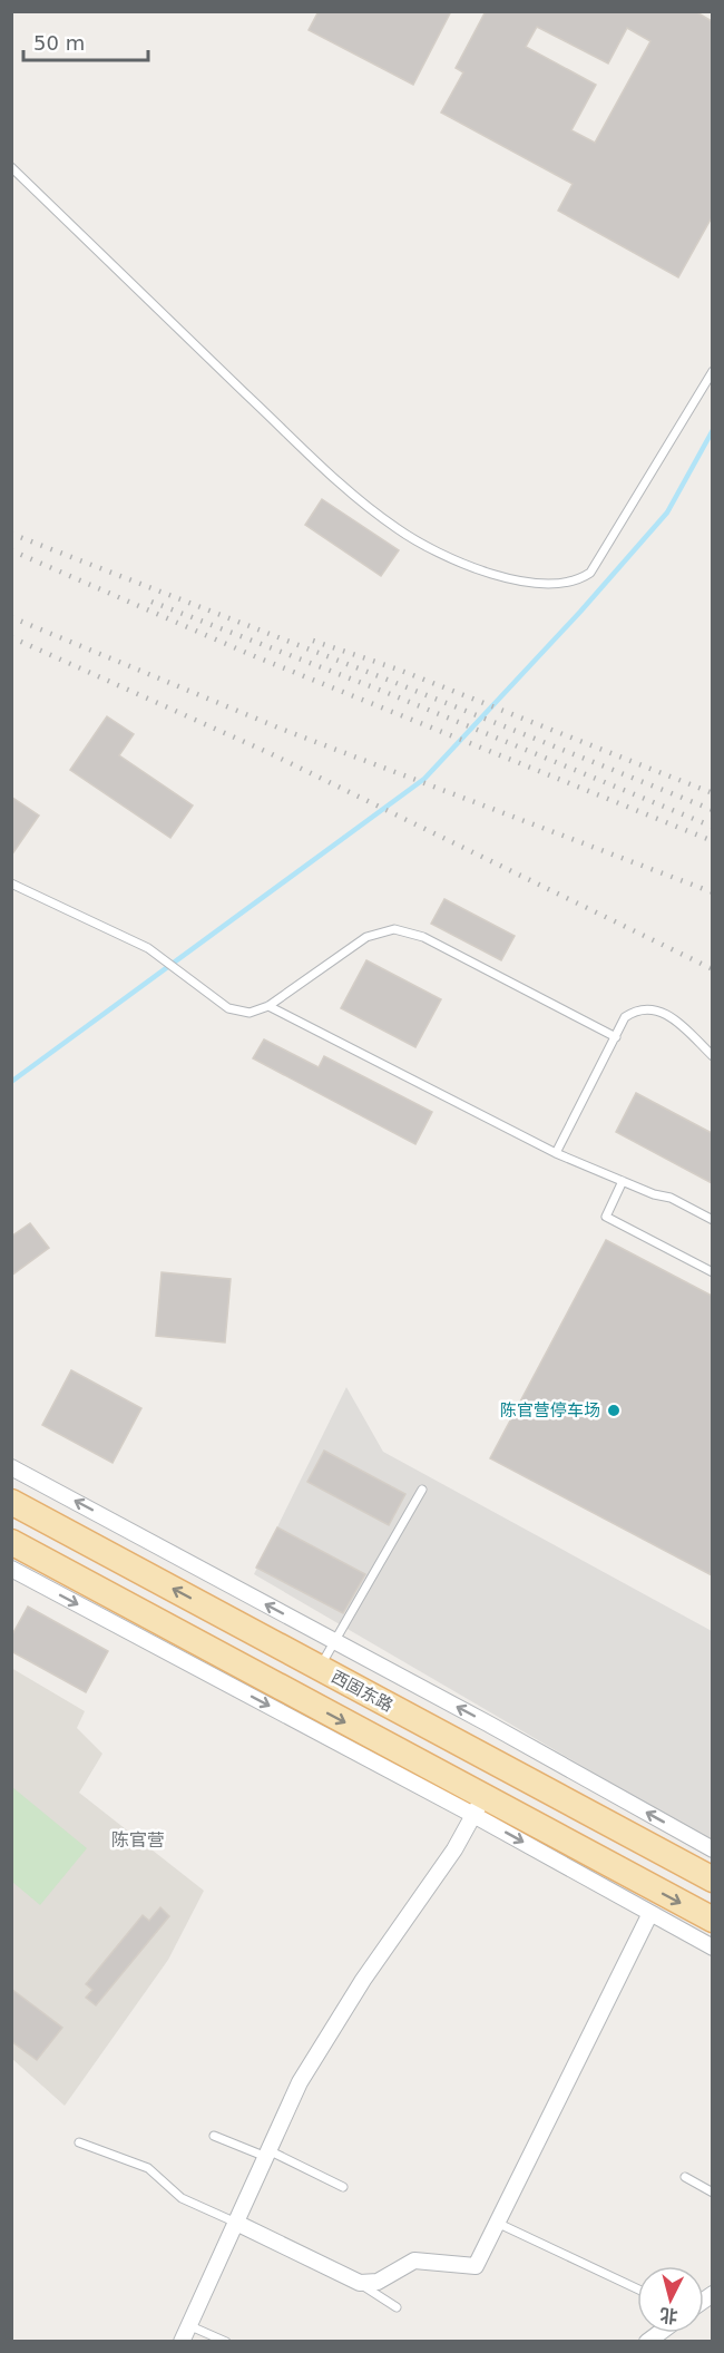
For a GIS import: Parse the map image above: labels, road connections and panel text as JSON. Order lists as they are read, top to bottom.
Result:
{
  "streets": {
    "main road": ["西固东路"]
  },
  "districts": ["陈官营"],
  "places": ["陈官营停车场"],
  "scale_bar": "50 m",
  "north": "bottom"
}
